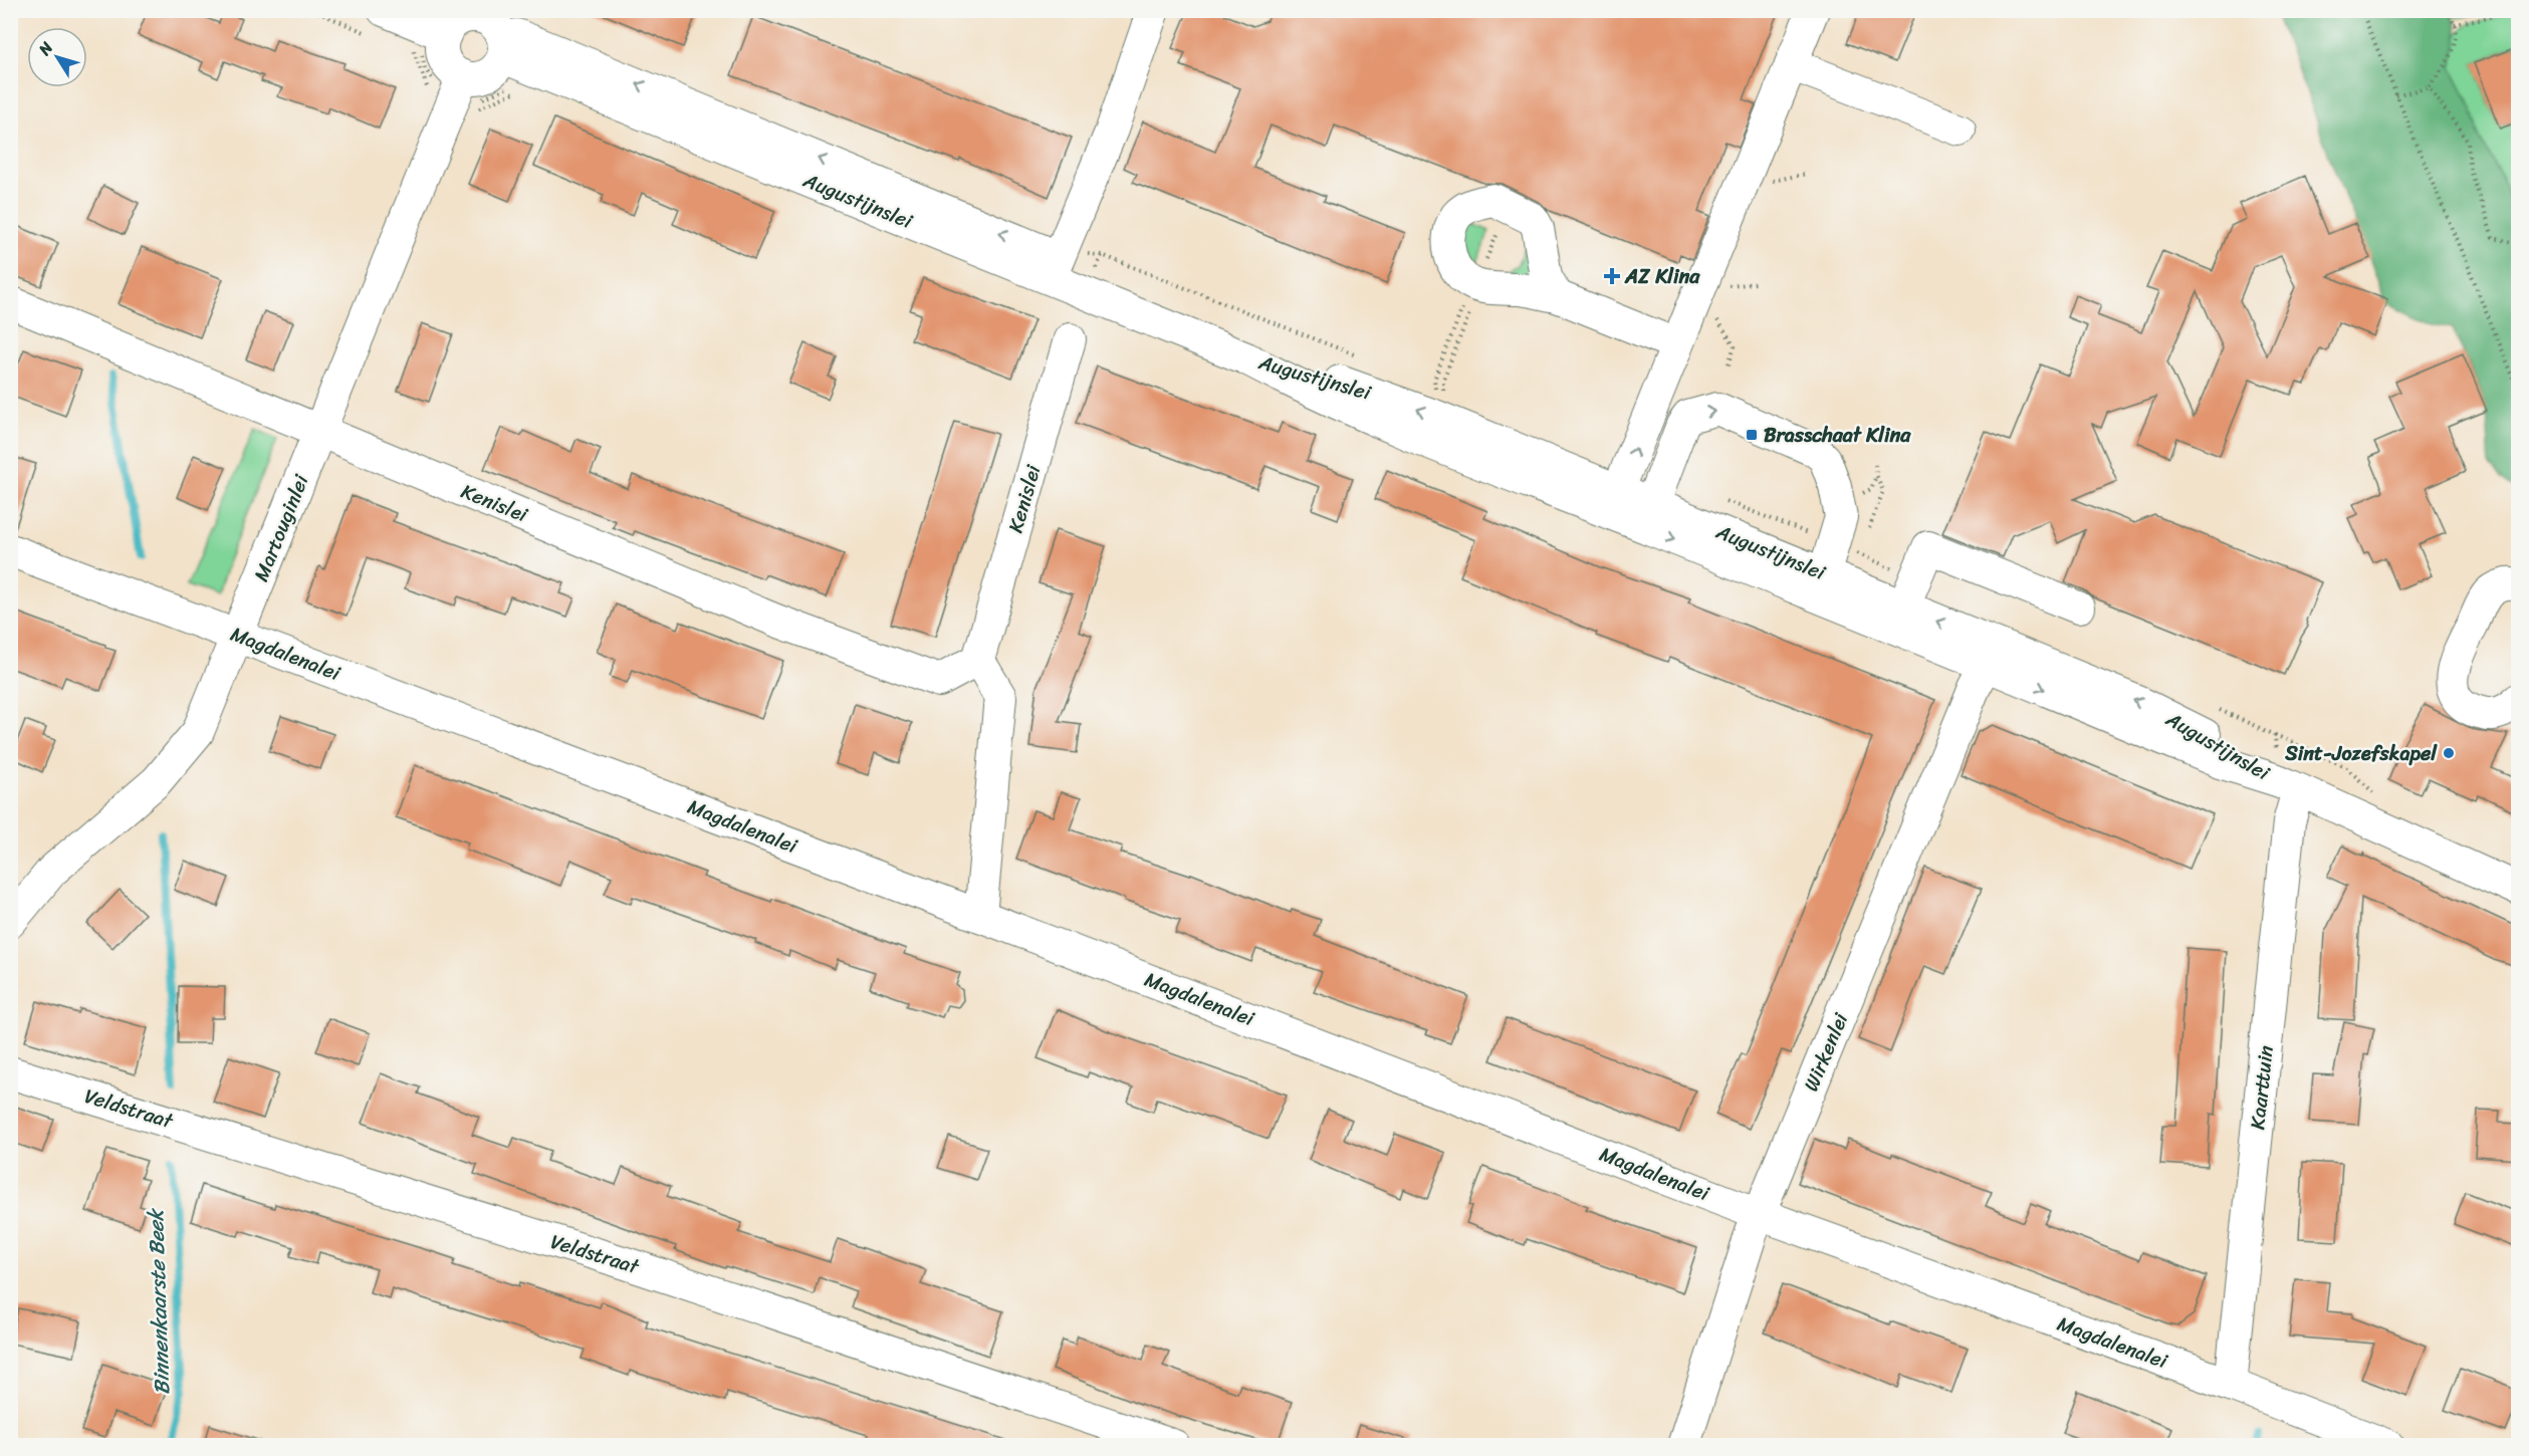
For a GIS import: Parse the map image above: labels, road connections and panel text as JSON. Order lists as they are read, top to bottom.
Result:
{
  "streets": {
    "street": [
      "Augustijnslei",
      "Kenislei",
      "Martouginlei",
      "Magdalenalei",
      "Wirkenlei",
      "Kaarttuin",
      "Veldstraat"
    ]
  },
  "crossings": [
    ["Augustijnslei", "Wirkenlei"],
    ["Augustijnslei", "Kaarttuin"],
    ["Kenislei", "Martouginlei"],
    ["Martouginlei", "Magdalenalei"],
    ["Magdalenalei", "Wirkenlei"],
    ["Magdalenalei", "Kaarttuin"]
  ],
  "water": ["Binnenkaarste Beek"],
  "places": {
    "health": ["AZ Klina"],
    "transit": ["Brasschaat Klina"],
    "other": ["Sint-Jozefskapel"]
  },
  "north": "top left"
}
